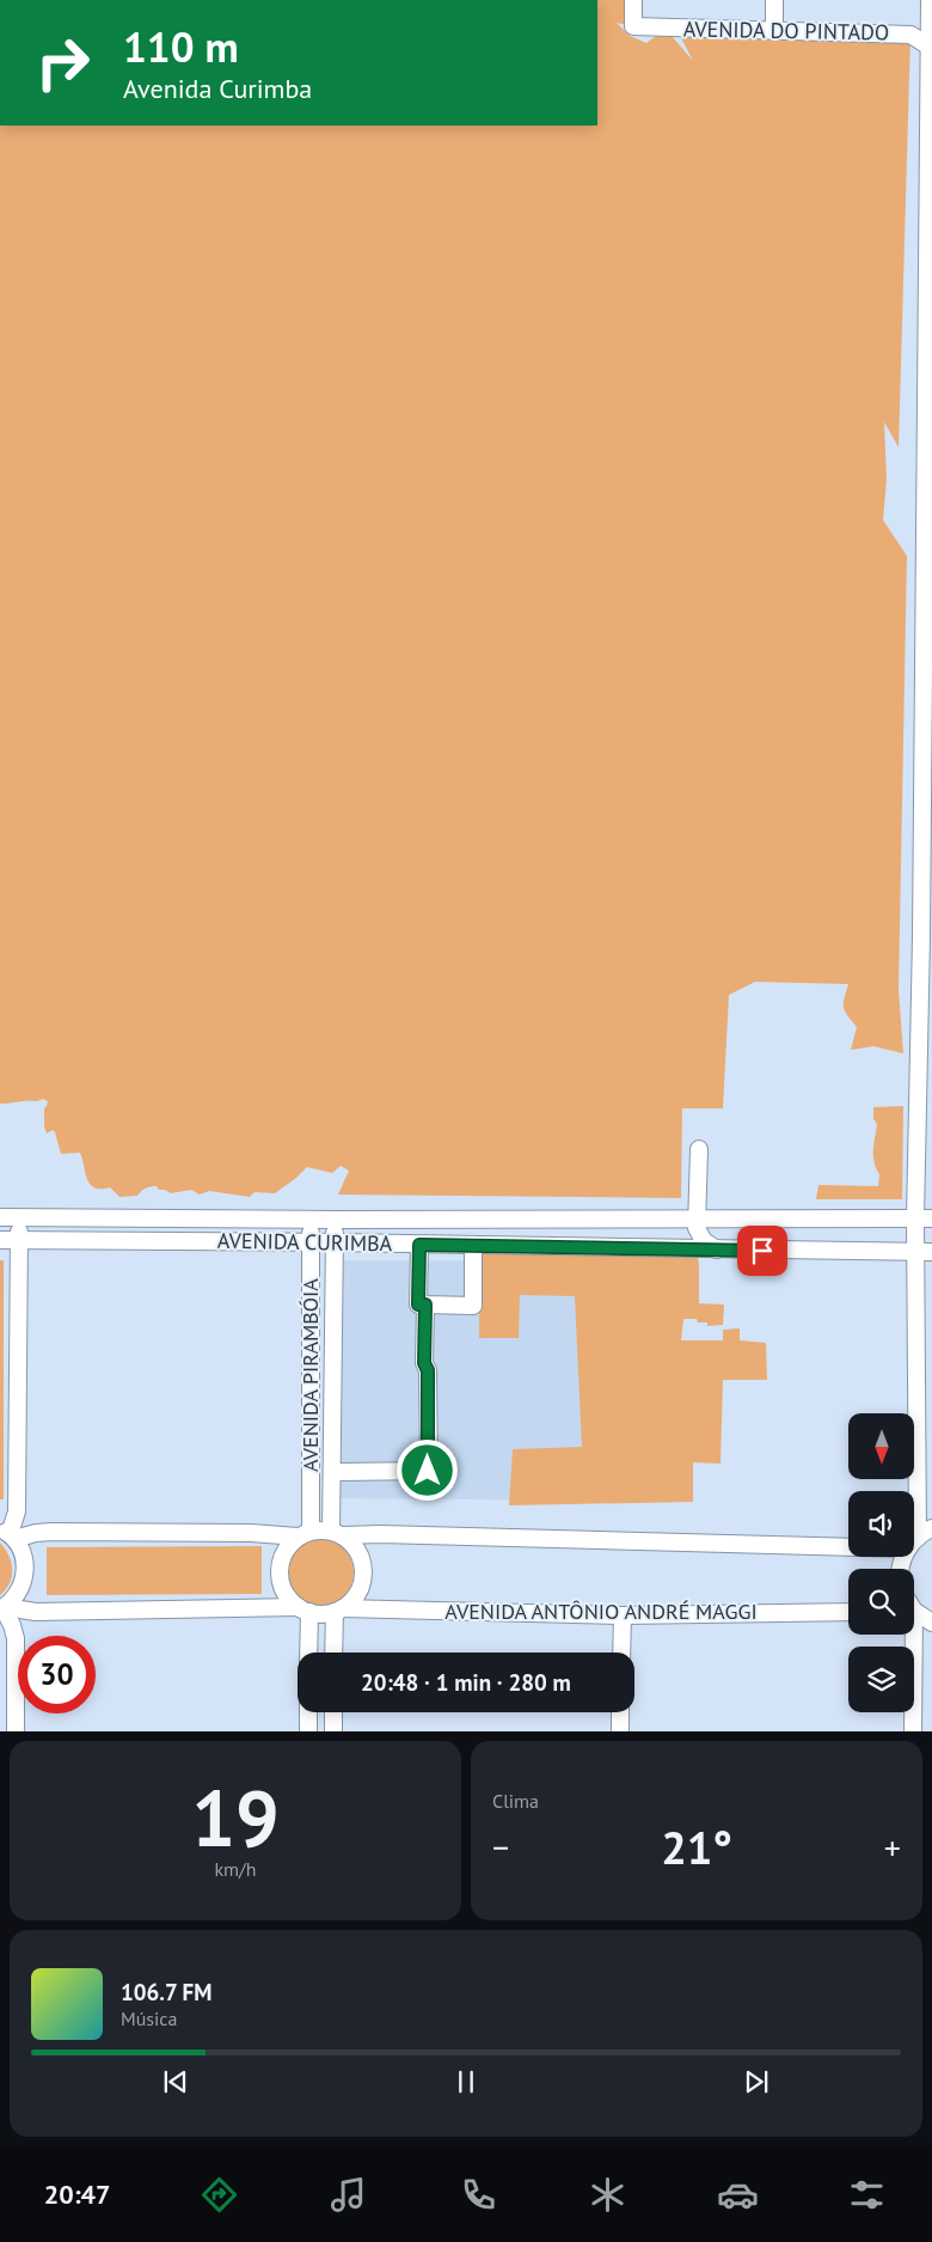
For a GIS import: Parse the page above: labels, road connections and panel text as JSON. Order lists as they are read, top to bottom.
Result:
{
  "streets": {
    "street": [
      "AVENIDA DO PINTADO",
      "AVENIDA CURIMBA",
      "AVENIDA PIRAMBÓIA",
      "AVENIDA ANTÔNIO ANDRÉ MAGGI"
    ]
  },
  "crossings": [
    ["AVENIDA CURIMBA", "AVENIDA PIRAMBÓIA"],
    ["AVENIDA PIRAMBÓIA", "AVENIDA ANTÔNIO ANDRÉ MAGGI"]
  ],
  "north": "bottom",
  "page": {
    "turn": ["110 m", "Avenida Curimba"],
    "limit": "30",
    "trip": "20:48 · 1 min · 280 m",
    "tile": [
      ["19", "km/h"],
      "Clima"
    ],
    "heat": ["−", "21°", "+"],
    "song": ["106.7 FM", "Música"],
    "tabs": "20:47"
  }
}
